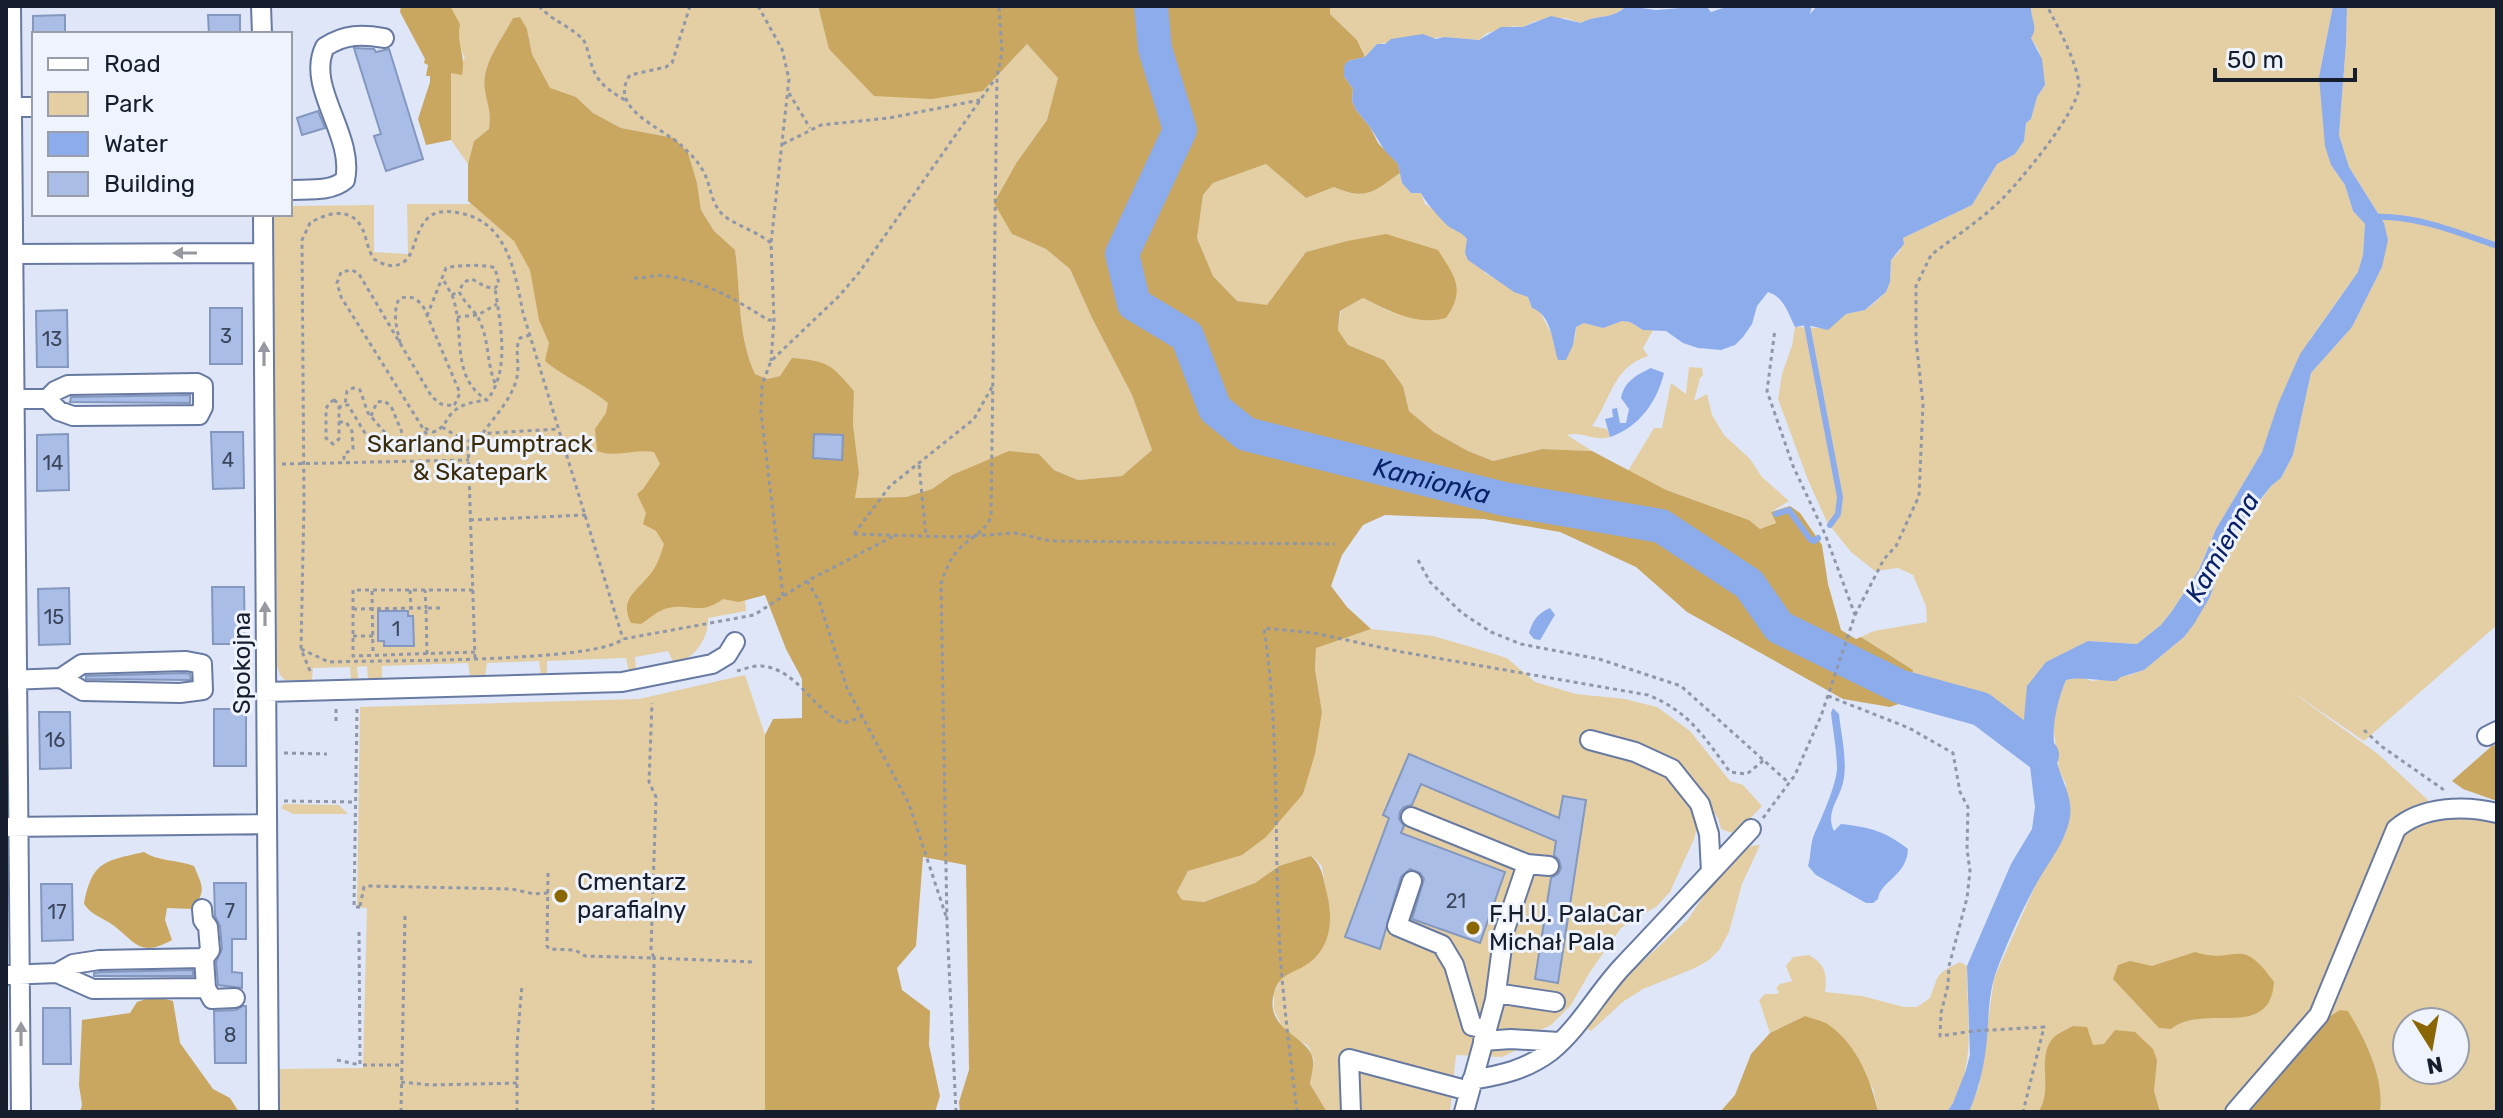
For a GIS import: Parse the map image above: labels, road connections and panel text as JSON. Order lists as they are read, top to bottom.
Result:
{
  "streets": {
    "street": ["Spokojna"]
  },
  "one_way": ["Spokojna"],
  "water": ["Kamionka", "Kamienna"],
  "parks": ["Skarland Pumptrack & Skatepark"],
  "places": ["Cmentarz parafialny", "F.H.U. PalaCar Michał Pala"],
  "house_numbers": [
    "3",
    "13",
    "4",
    "14",
    "15",
    "1",
    "16",
    "21",
    "7",
    "17",
    "8"
  ],
  "legend": [
    "Road",
    "Park",
    "Water",
    "Building"
  ],
  "scale_bar": "50 m",
  "north": "bottom"
}
